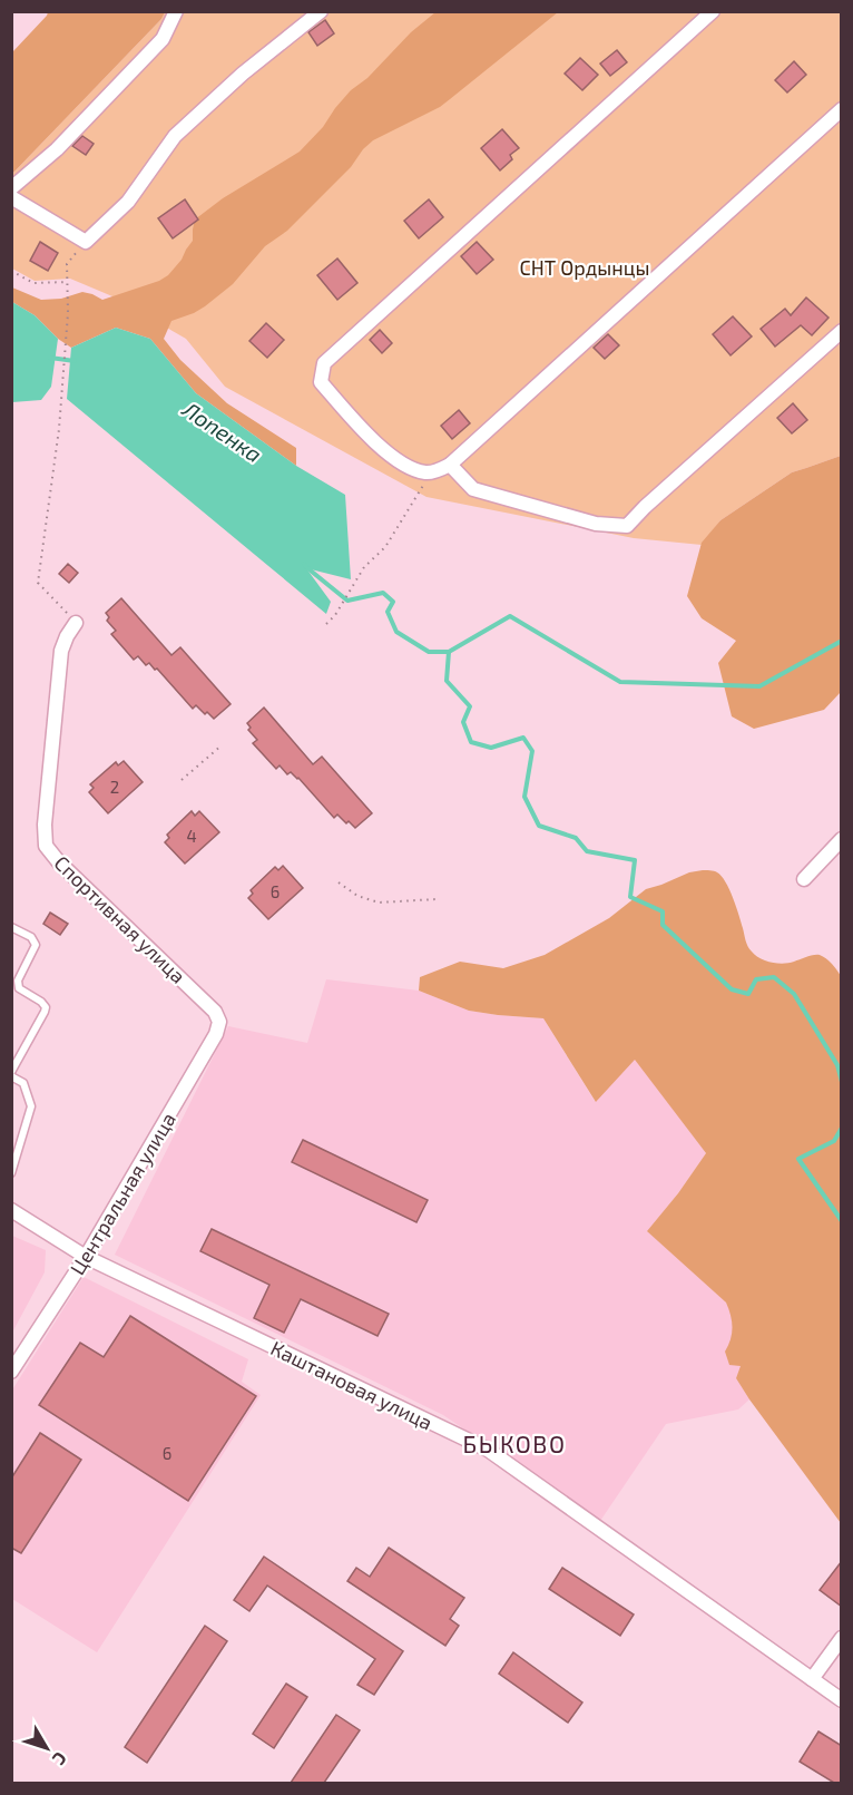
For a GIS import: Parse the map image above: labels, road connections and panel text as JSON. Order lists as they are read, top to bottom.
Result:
{
  "streets": {
    "street": ["Спортивная улица", "Центральная улица", "Каштановая улица"]
  },
  "crossings": [
    ["Спортивная улица", "Центральная улица"],
    ["Центральная улица", "Каштановая улица"]
  ],
  "districts": ["БЫКОВО"],
  "water": ["Лопенка"],
  "parks": ["СНТ Ордынцы"],
  "house_numbers": [
    "2",
    "4",
    "6",
    "6"
  ],
  "north": "bottom right"
}
